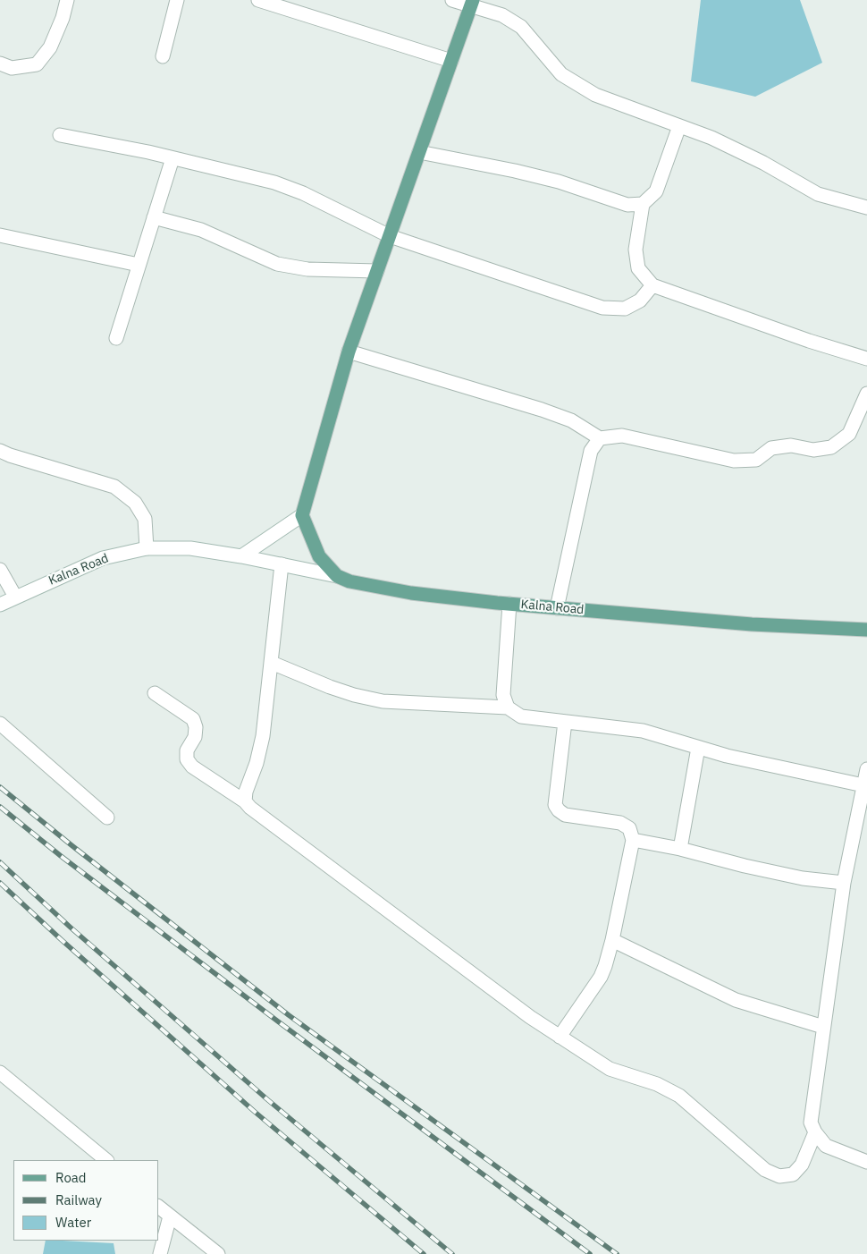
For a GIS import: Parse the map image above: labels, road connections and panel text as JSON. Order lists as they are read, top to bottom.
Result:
{
  "streets": {
    "main road": ["Kalna Road"]
  },
  "legend": ["Road", "Railway", "Water"]
}
